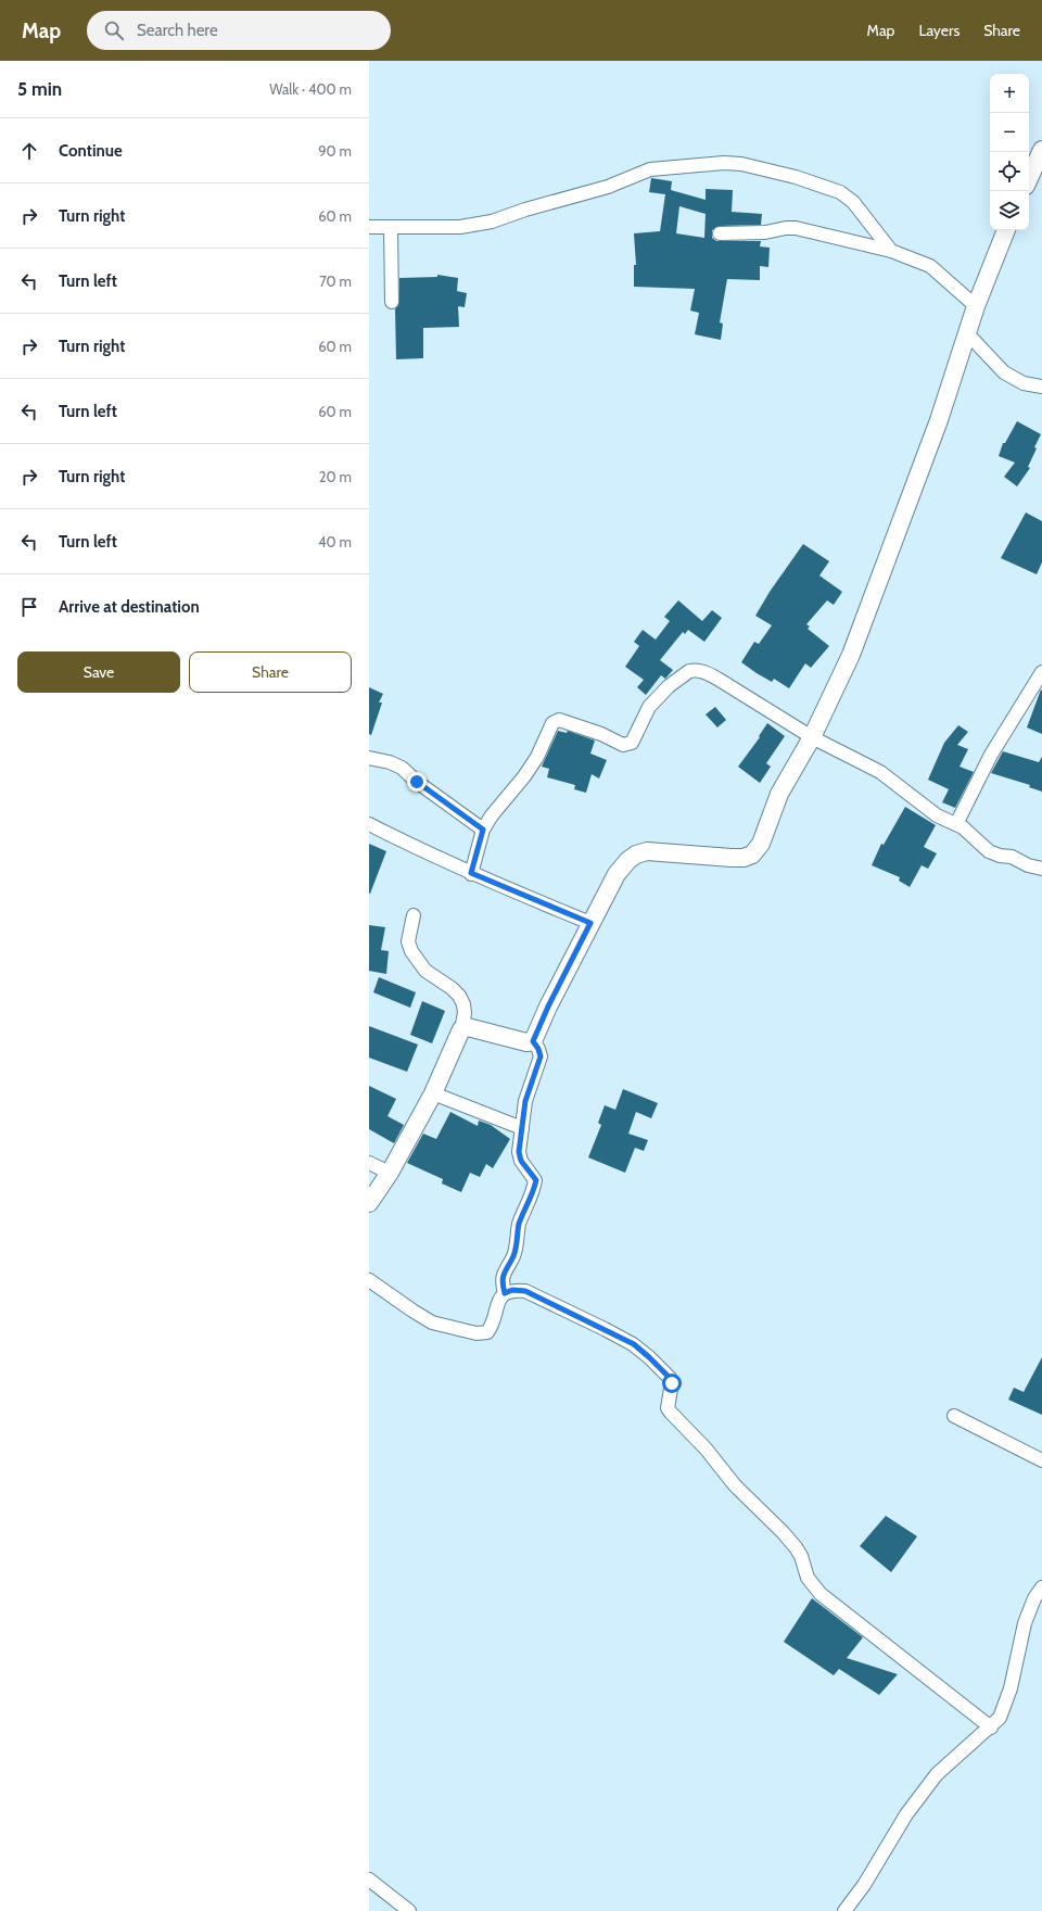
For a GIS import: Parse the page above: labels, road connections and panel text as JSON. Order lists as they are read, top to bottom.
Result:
{
  "page": {
    "header": "Map",
    "search": "Search here",
    "nav": ["Map", "Layers", "Share"],
    "heading": ["5 min", "Walk · 400 m"],
    "map_buttons": ["+", "−"],
    "list": [
      ["Continue", "90 m"],
      ["Turn right", "60 m"],
      ["Turn left", "70 m"],
      ["Turn right", "60 m"],
      ["Turn left", "60 m"],
      ["Turn right", "20 m"],
      ["Turn left", "40 m"],
      "Arrive at destination"
    ],
    "buttons": ["Save", "Share"]
  }
}
